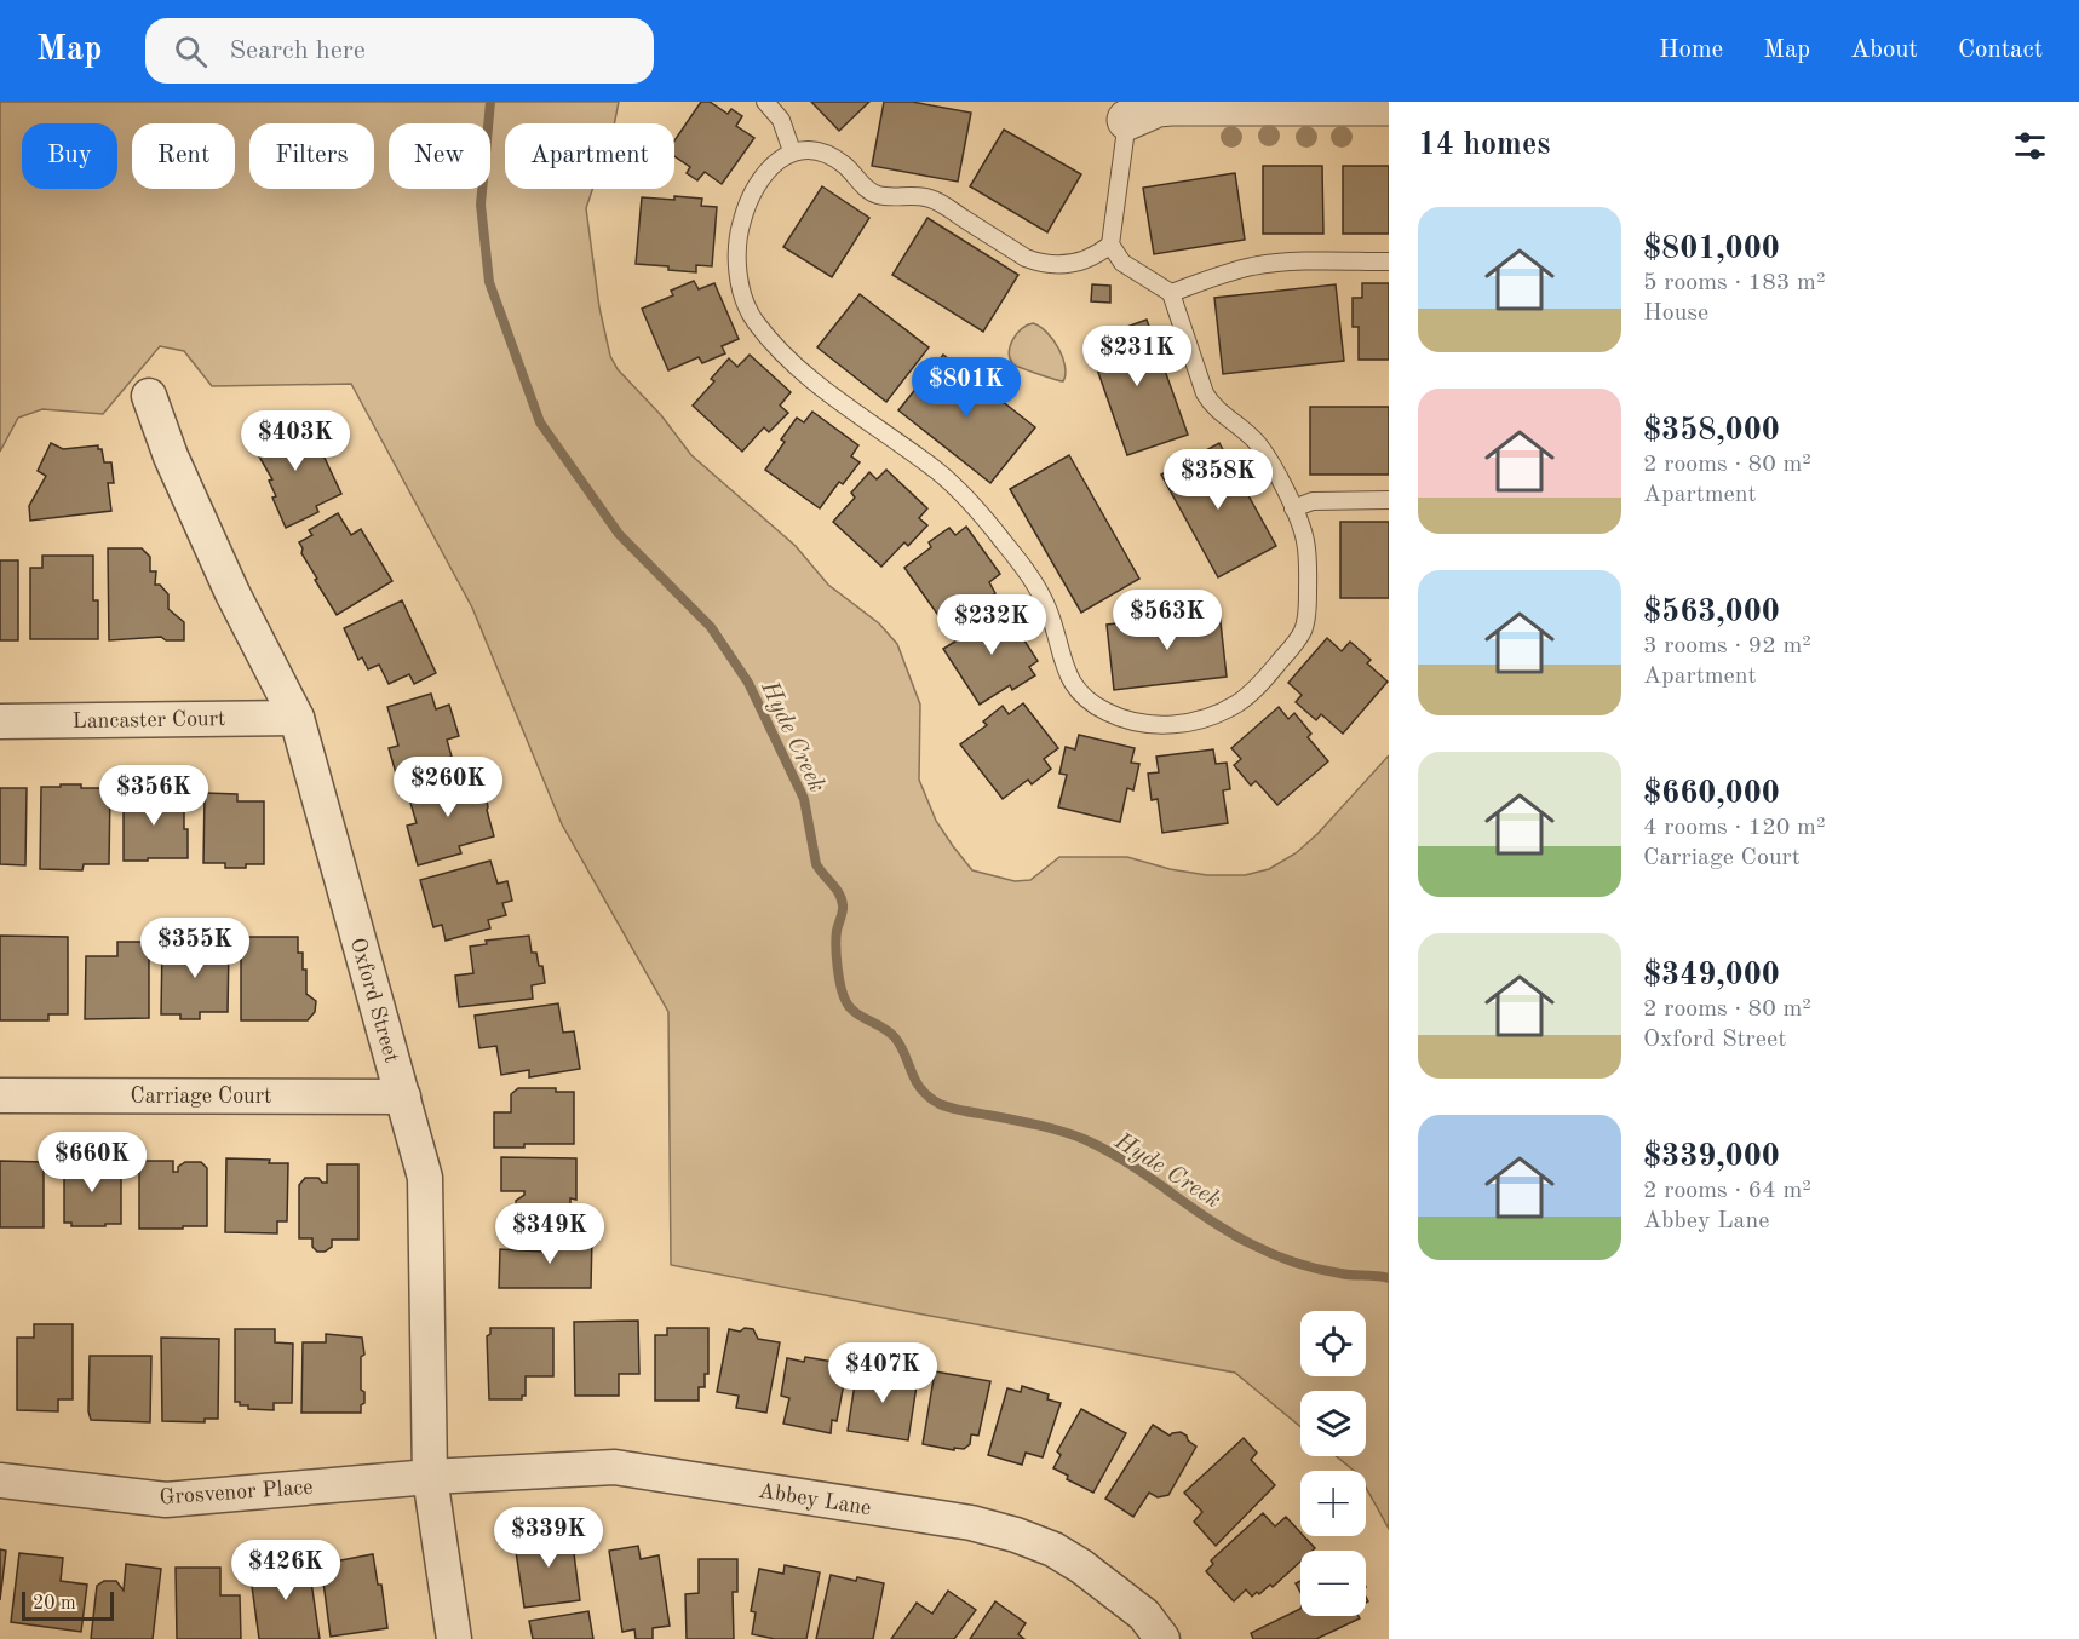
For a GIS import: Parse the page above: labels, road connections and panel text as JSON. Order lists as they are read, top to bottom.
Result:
{
  "streets": {
    "street": [
      "Lancaster Court",
      "Oxford Street",
      "Carriage Court",
      "Grosvenor Place",
      "Abbey Lane"
    ]
  },
  "crossings": [
    ["Lancaster Court", "Oxford Street"],
    ["Oxford Street", "Carriage Court"],
    ["Oxford Street", "Grosvenor Place"],
    ["Oxford Street", "Abbey Lane"],
    ["Grosvenor Place", "Abbey Lane"]
  ],
  "water": ["Hyde Creek"],
  "scale_bar": "20 m",
  "page": {
    "header": "Map",
    "search": "Search here",
    "nav": [
      "Home",
      "Map",
      "About",
      "Contact"
    ],
    "heading": "14 homes",
    "chip": [
      "Buy",
      "Rent",
      "Filters",
      "New",
      "Apartment"
    ],
    "list": [
      {
        "name": "$801,000",
        "note": "5 rooms · 183 m² · House"
      },
      {
        "name": "$358,000",
        "note": "2 rooms · 80 m² · Apartment"
      },
      {
        "name": "$563,000",
        "note": "3 rooms · 92 m² · Apartment"
      },
      {
        "name": "$660,000",
        "note": "4 rooms · 120 m² · Carriage Court"
      },
      {
        "name": "$349,000",
        "note": "2 rooms · 80 m² · Oxford Street"
      },
      {
        "name": "$339,000",
        "note": "2 rooms · 64 m² · Abbey Lane"
      }
    ],
    "price": [
      "$231K",
      "$801K",
      "$403K",
      "$358K",
      "$563K",
      "$232K",
      "$260K",
      "$356K",
      "$355K",
      "$660K",
      "$349K",
      "$407K",
      "$339K",
      "$426K"
    ],
    "map_buttons": ["+", "−"],
    "scale": "20 m"
  }
}
